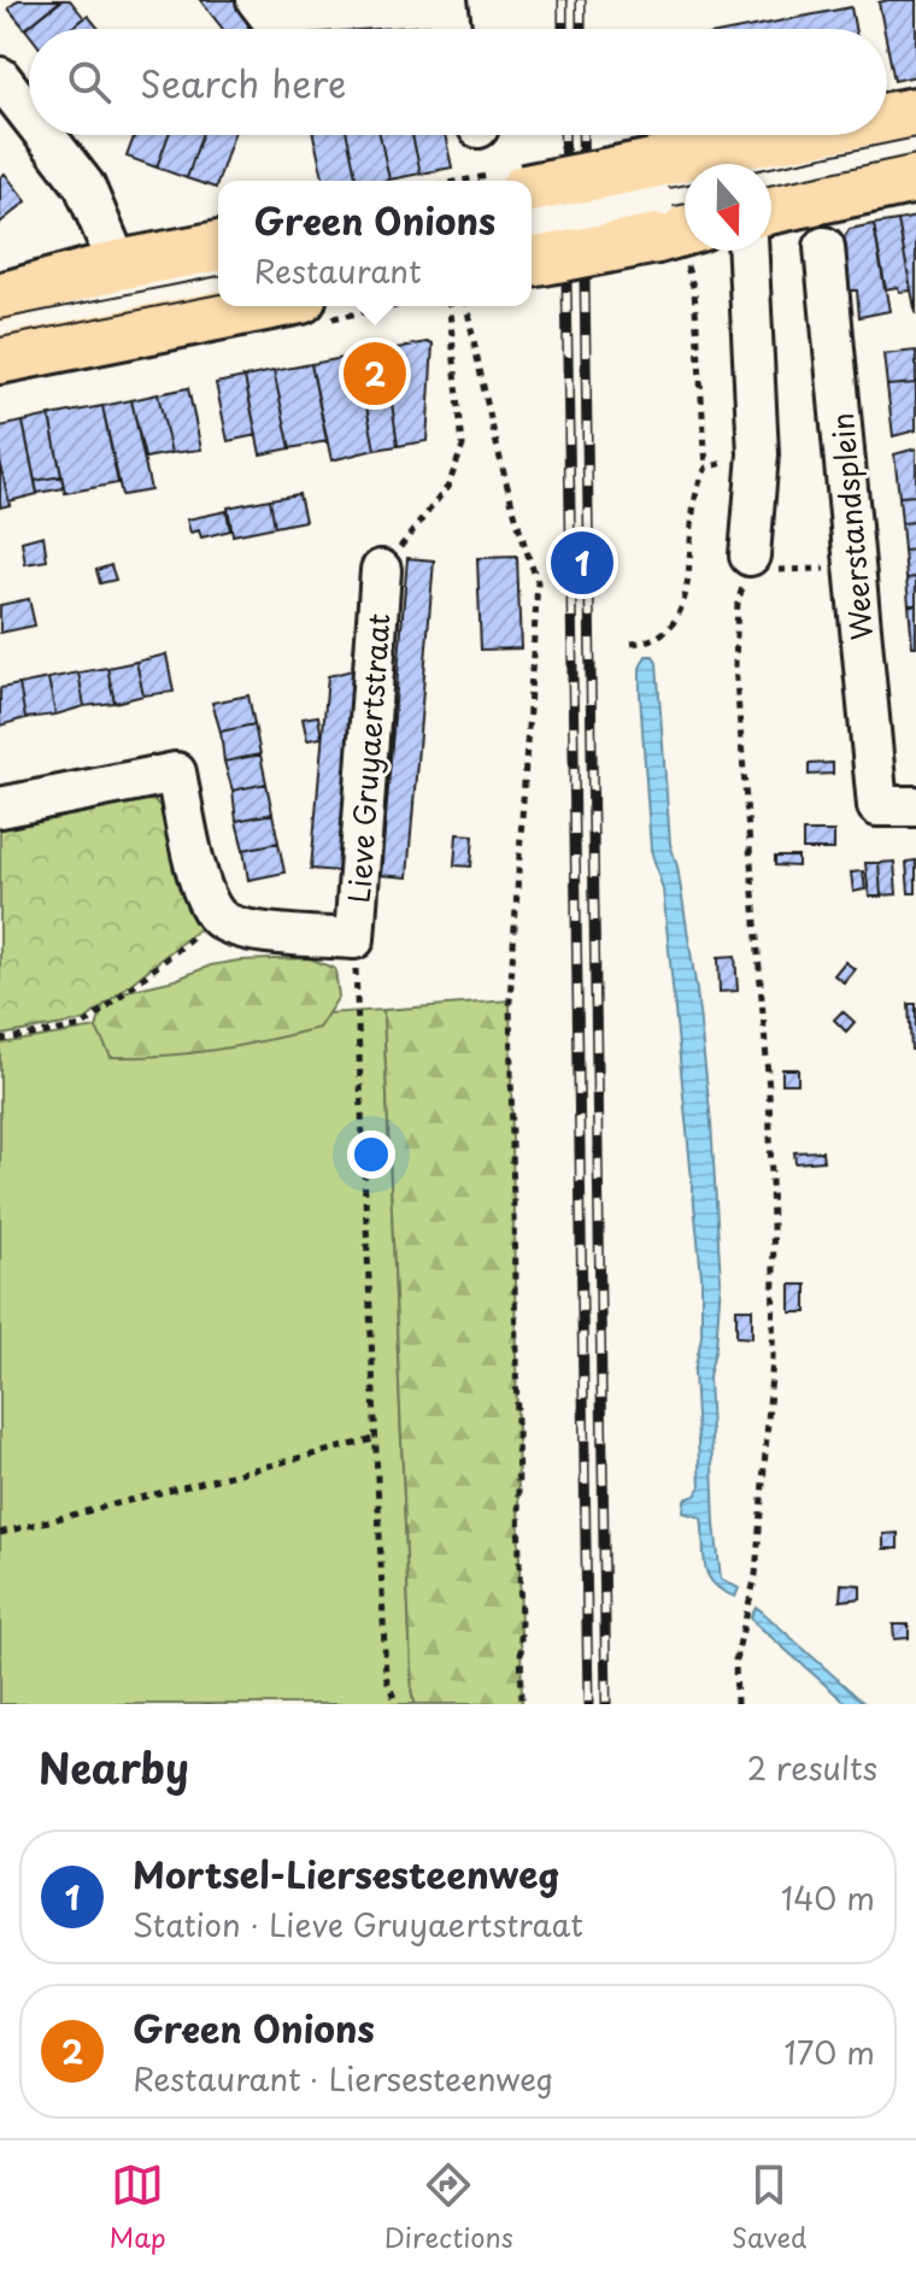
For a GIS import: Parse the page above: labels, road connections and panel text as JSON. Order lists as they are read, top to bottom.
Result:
{
  "streets": {
    "street": ["Weerstandsplein", "Lieve Gruyaertstraat"]
  },
  "north": "bottom",
  "page": {
    "search": "Search here",
    "popup": ["Green Onions", "Restaurant"],
    "pins": ["2", "1"],
    "heading": ["Nearby", "2 results"],
    "list": [
      {
        "mark": "1",
        "name": "Mortsel-Liersesteenweg",
        "note": "Station · Lieve Gruyaertstraat",
        "value": "140 m"
      },
      {
        "mark": "2",
        "name": "Green Onions",
        "note": "Restaurant · Liersesteenweg",
        "value": "170 m"
      }
    ],
    "nav": ["Map", "Directions", "Saved"]
  }
}
